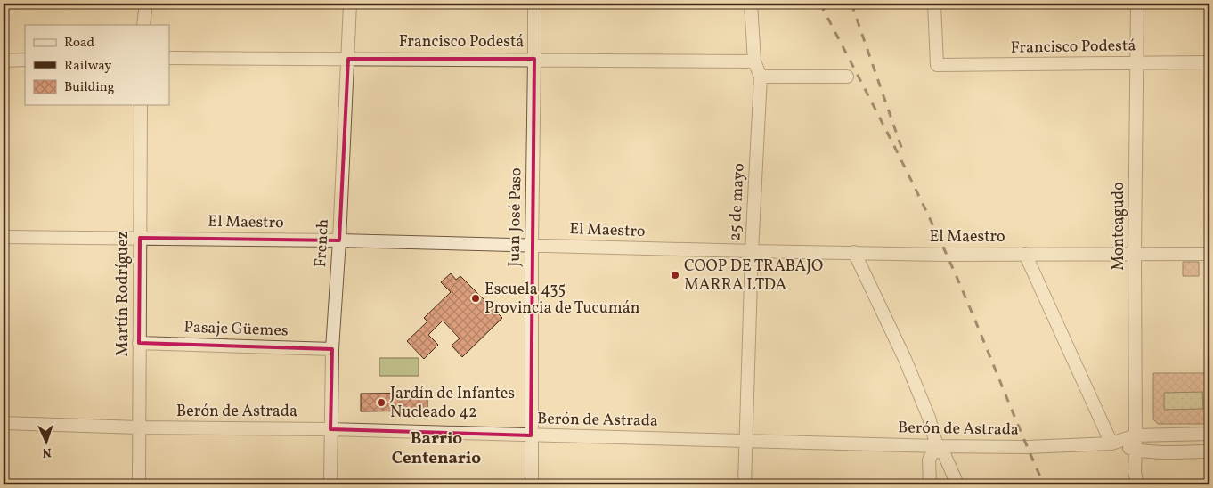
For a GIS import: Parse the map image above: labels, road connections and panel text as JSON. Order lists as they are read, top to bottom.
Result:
{
  "streets": {
    "street": [
      "Francisco Podestá",
      "25 de mayo",
      "Juan José Paso",
      "El Maestro",
      "Monteagudo",
      "French",
      "Martín Rodríguez",
      "Pasaje Güemes",
      "Berón de Astrada"
    ]
  },
  "crossings": [
    ["Francisco Podestá", "25 de mayo"],
    ["Francisco Podestá", "Juan José Paso"],
    ["Francisco Podestá", "Monteagudo"],
    ["Francisco Podestá", "French"],
    ["25 de mayo", "El Maestro"],
    ["25 de mayo", "Berón de Astrada"],
    ["Juan José Paso", "El Maestro"],
    ["Juan José Paso", "Berón de Astrada"],
    ["El Maestro", "Monteagudo"],
    ["El Maestro", "French"],
    ["El Maestro", "Martín Rodríguez"],
    ["French", "Pasaje Güemes"],
    ["French", "Berón de Astrada"],
    ["Martín Rodríguez", "Pasaje Güemes"],
    ["Martín Rodríguez", "Berón de Astrada"]
  ],
  "districts": ["Barrio Centenario"],
  "places": ["COOP DE TRABAJO MARRA LTDA", "Escuela 435 Provincia de Tucumán", "Jardín de Infantes Nucleado 42"],
  "legend": ["Road", "Railway", "Building"],
  "north": "bottom"
}
